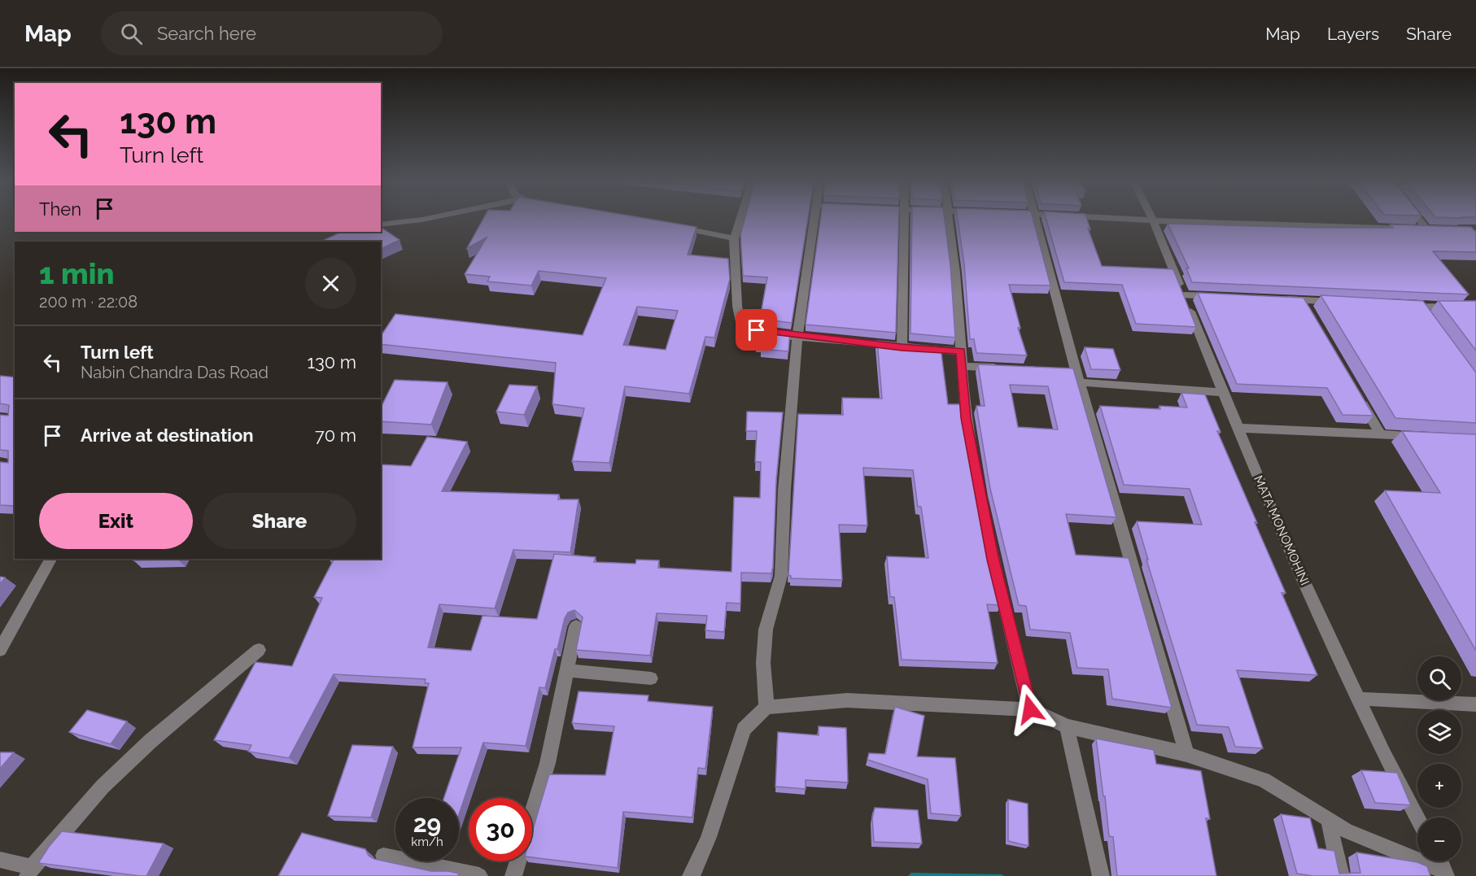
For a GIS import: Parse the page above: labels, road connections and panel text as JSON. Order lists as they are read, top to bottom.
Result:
{
  "streets": {
    "street": ["MATA MONOMOHINI"]
  },
  "page": {
    "header": "Map",
    "search": "Search here",
    "nav": ["Map", "Layers", "Share"],
    "turn": ["130 m", "Turn left"],
    "then": "Then",
    "heading": ["1 min", "200 m · 22:08"],
    "list": [
      {
        "name": "Turn left",
        "note": "Nabin Chandra Das Road",
        "value": "130 m"
      },
      {
        "name": "Arrive at destination",
        "value": "70 m"
      }
    ],
    "buttons": ["Exit", "Share"],
    "map_buttons": ["+", "−"],
    "speed": "29 km/h",
    "limit": "30"
  }
}
